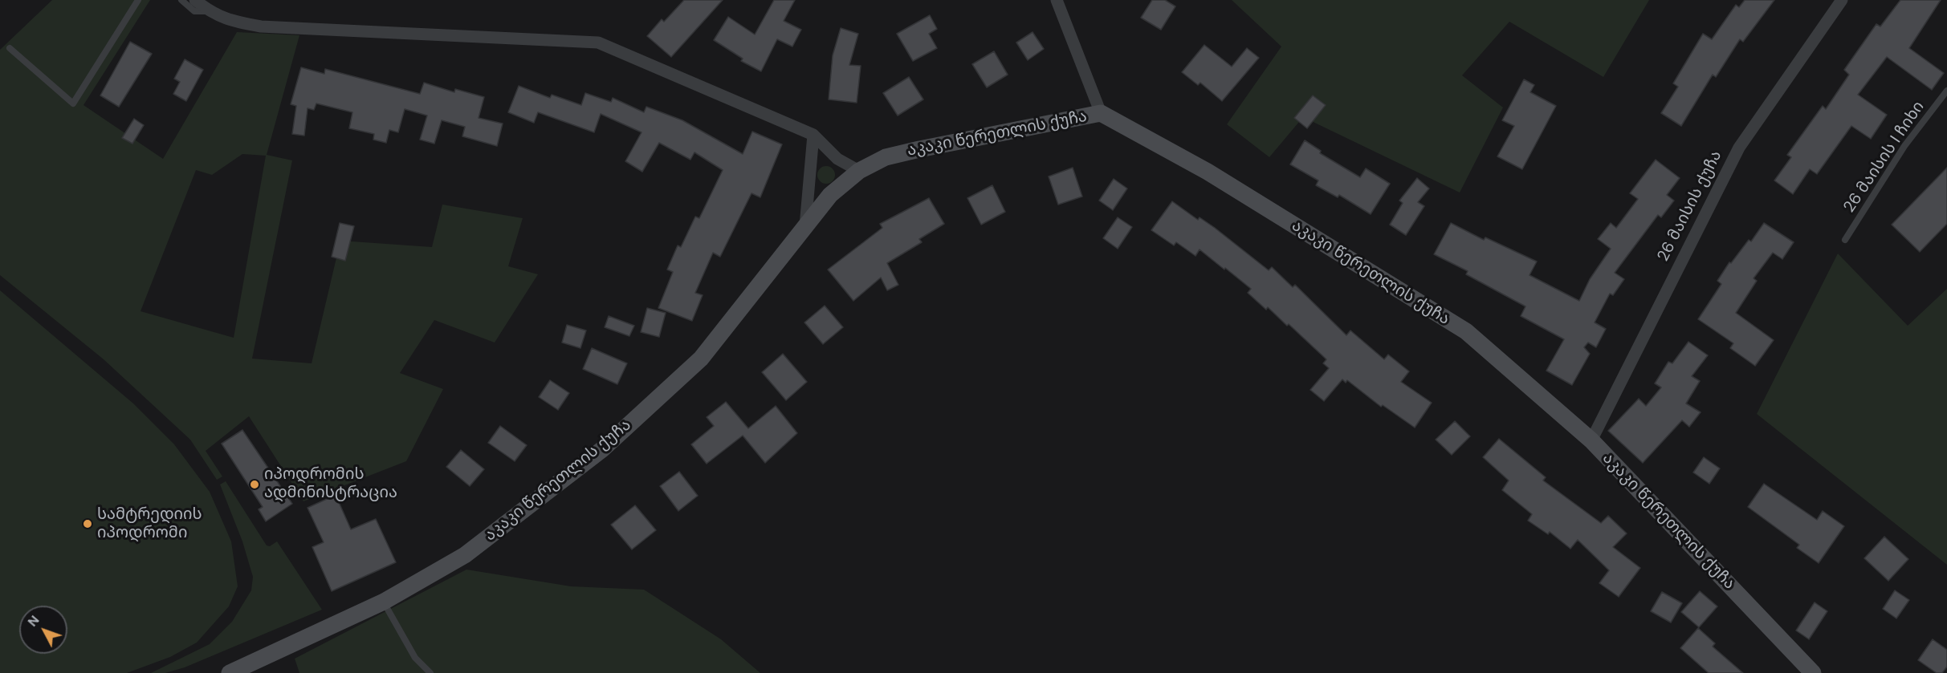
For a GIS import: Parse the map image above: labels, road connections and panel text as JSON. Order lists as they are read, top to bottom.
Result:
{
  "streets": {
    "street": ["აკაკი წერეთლის ქუჩა", "26 მაისის ქუჩა"],
    "lane": ["26 მაისის I ჩიხი"]
  },
  "crossings": [
    ["აკაკი წერეთლის ქუჩა", "26 მაისის ქუჩა"]
  ],
  "places": ["იპოდრომის ადმინისტრაცია", "სამტრედიის იპოდრომი"],
  "north": "top left"
}
